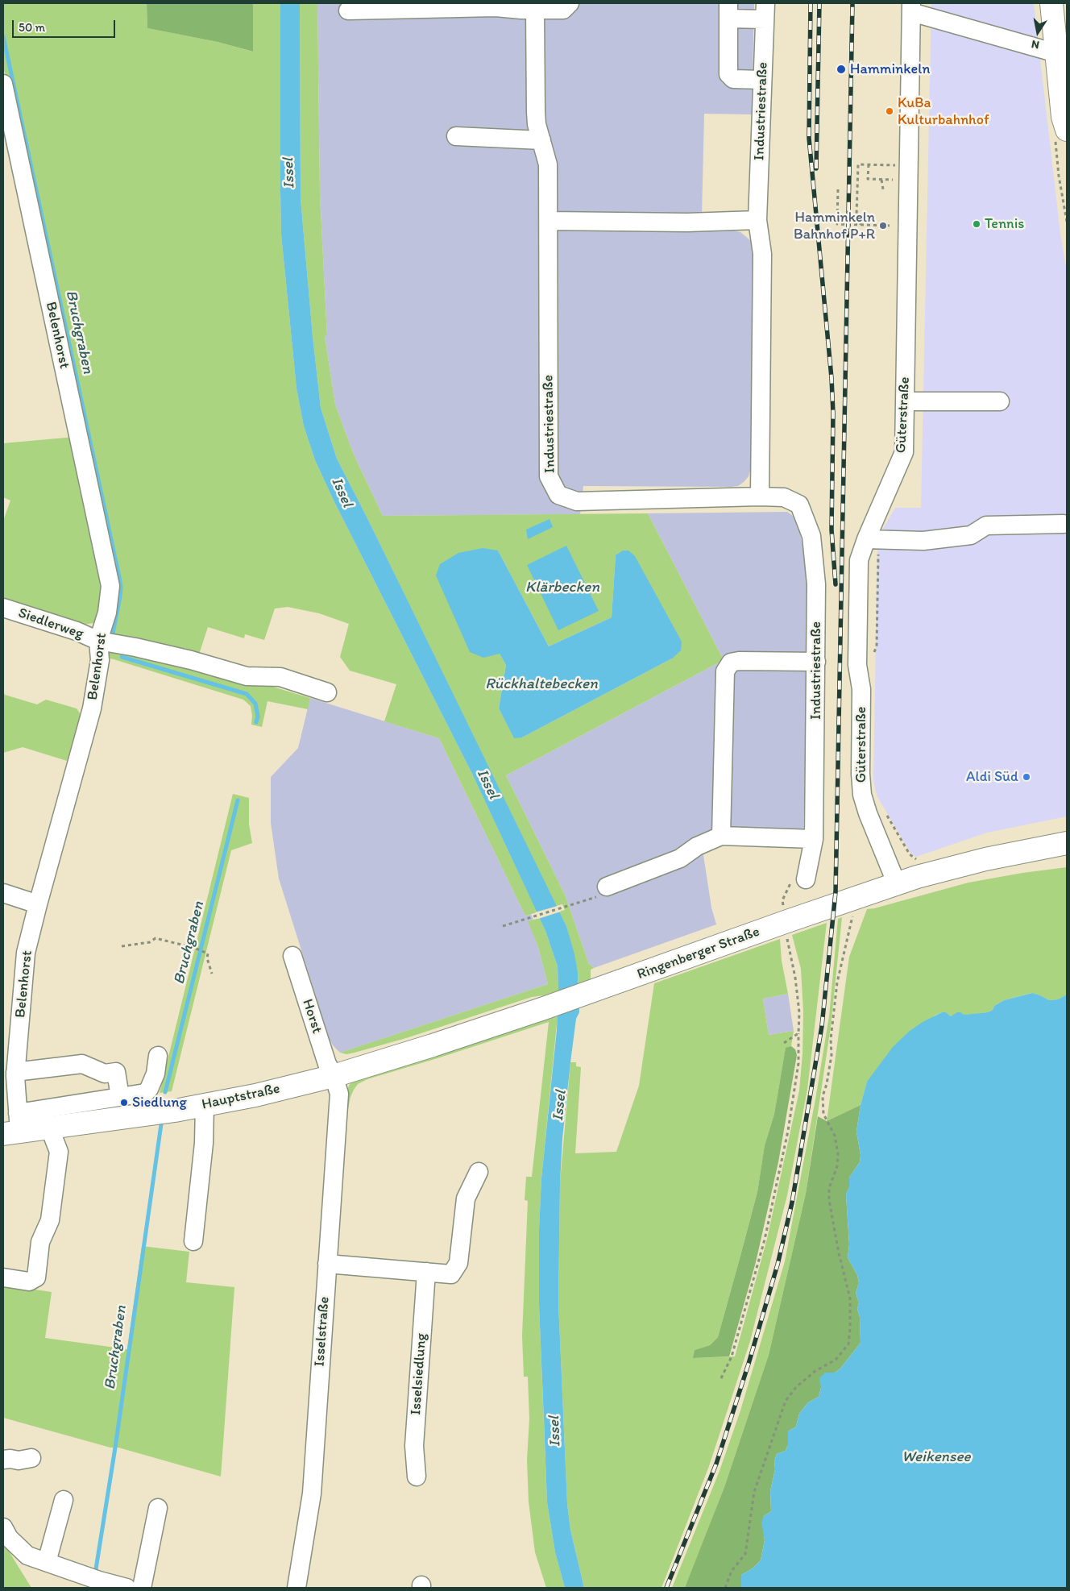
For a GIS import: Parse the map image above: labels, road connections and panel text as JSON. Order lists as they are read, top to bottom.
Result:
{
  "streets": {
    "main road": ["Ringenberger Straße", "Hauptstraße"],
    "street": [
      "Industriestraße",
      "Belenhorst",
      "Güterstraße",
      "Siedlerweg",
      "Horst",
      "Isselstraße",
      "Isselsiedlung"
    ]
  },
  "crossings": [
    ["Belenhorst", "Siedlerweg"],
    ["Belenhorst", "Hauptstraße"],
    ["Güterstraße", "Ringenberger Straße"],
    ["Ringenberger Straße", "Horst"],
    ["Ringenberger Straße", "Hauptstraße"],
    ["Ringenberger Straße", "Isselstraße"],
    ["Horst", "Hauptstraße"],
    ["Horst", "Isselstraße"],
    ["Hauptstraße", "Isselstraße"]
  ],
  "water": [
    "Issel",
    "Bruchgraben",
    "Klärbecken",
    "Rückhaltebecken",
    "Weikensee"
  ],
  "places": [
    "Hamminkeln",
    "KuBa Kulturbahnhof",
    "Tennis",
    "Hamminkeln Bahnhof P+R",
    "Aldi Süd",
    "Siedlung"
  ],
  "scale_bar": "50 m",
  "north": "bottom"
}
